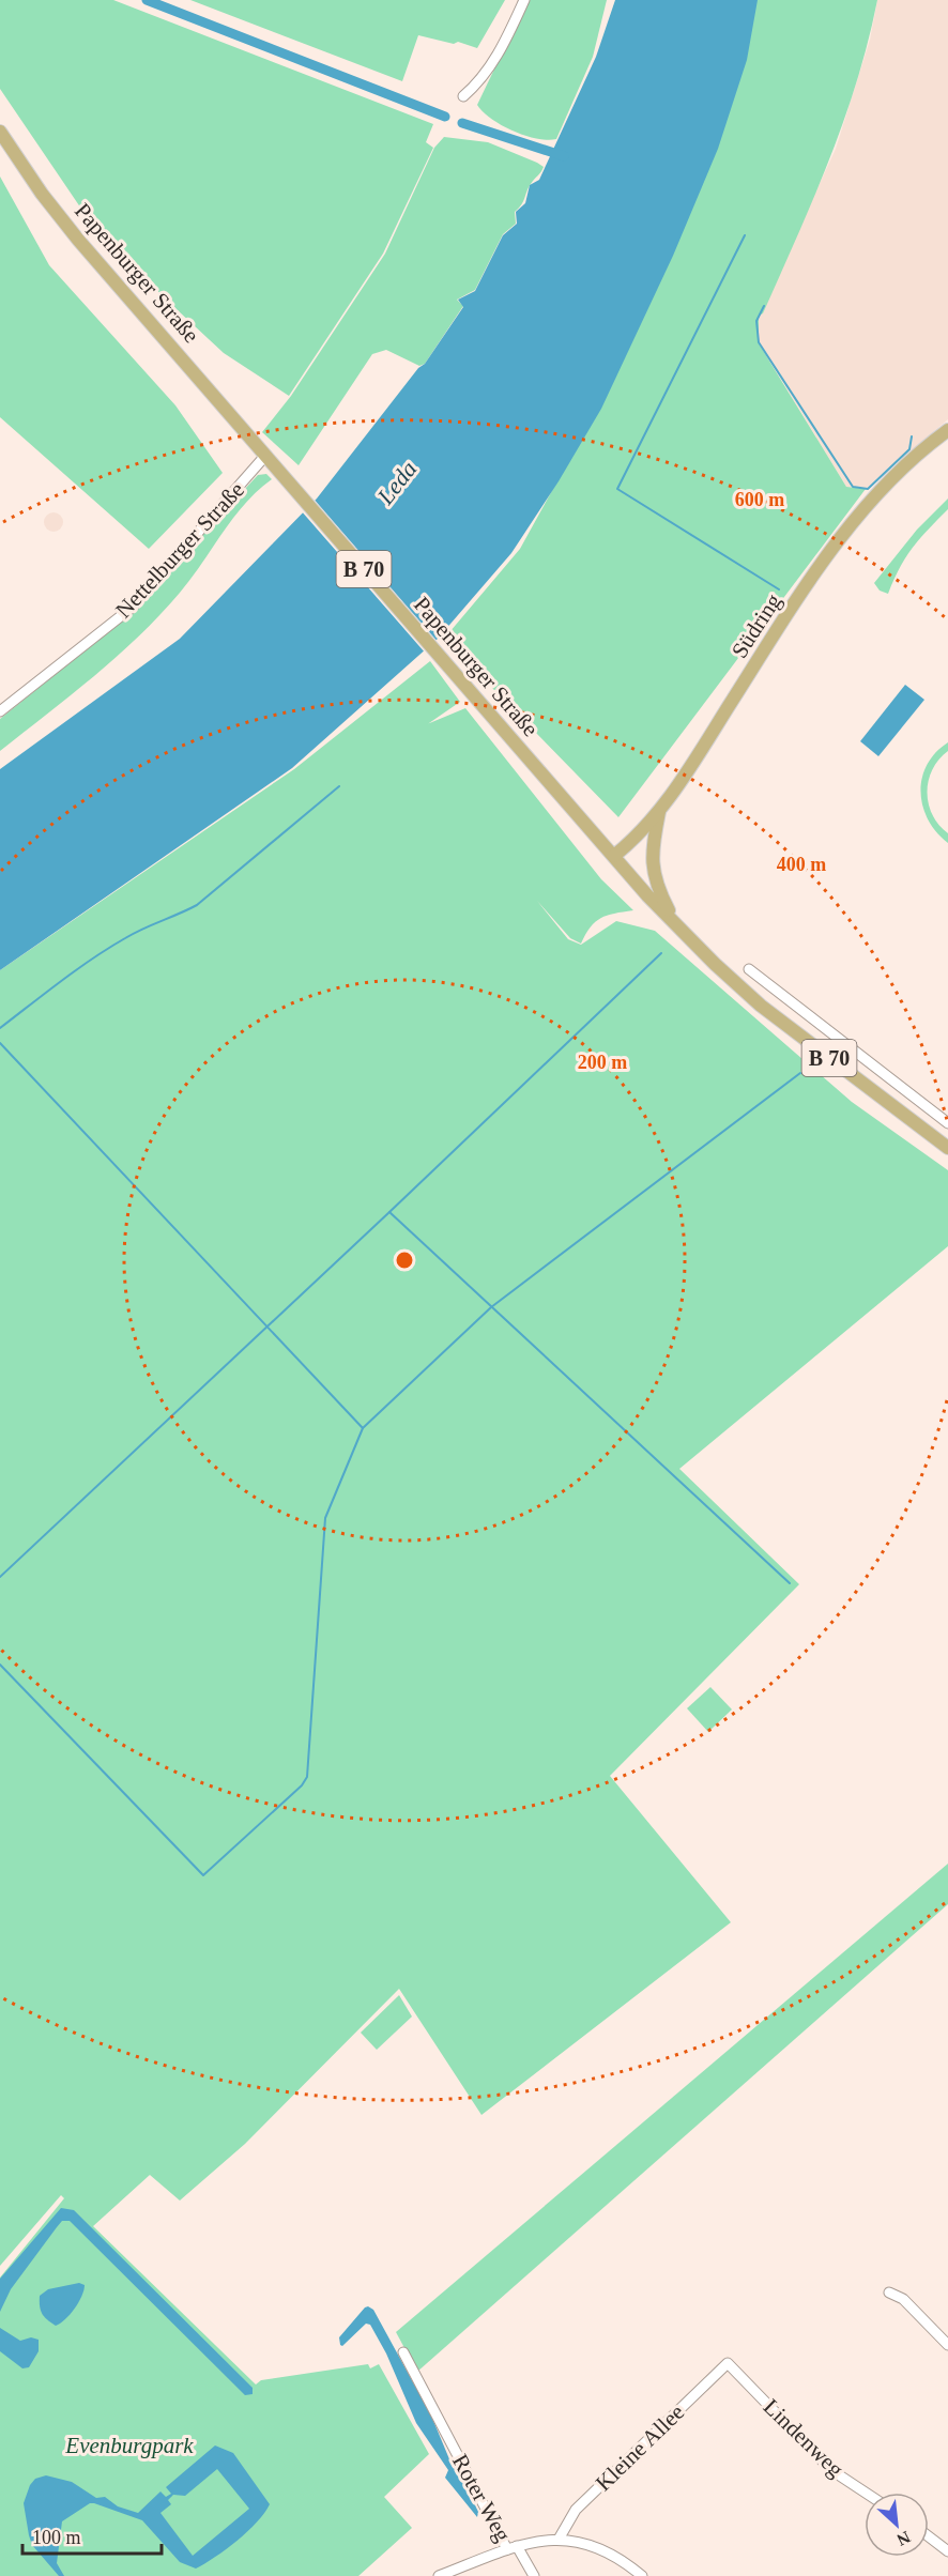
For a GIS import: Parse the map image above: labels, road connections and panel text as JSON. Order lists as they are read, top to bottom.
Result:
{
  "streets": {
    "main road": ["Papenburger Straße", "B 70", "Südring"],
    "street": [
      "Nettelburger Straße",
      "Lindenweg",
      "Kleine Allee",
      "Roter Weg"
    ]
  },
  "crossings": [
    ["Papenburger Straße", "Nettelburger Straße"],
    ["Papenburger Straße", "Südring"],
    ["Lindenweg", "Kleine Allee"],
    ["Kleine Allee", "Roter Weg"]
  ],
  "water": ["Leda"],
  "parks": ["Evenburgpark"],
  "scale_bar": "100 m",
  "north": "bottom right",
  "rings": ["600 m", "400 m", "200 m"]
}
